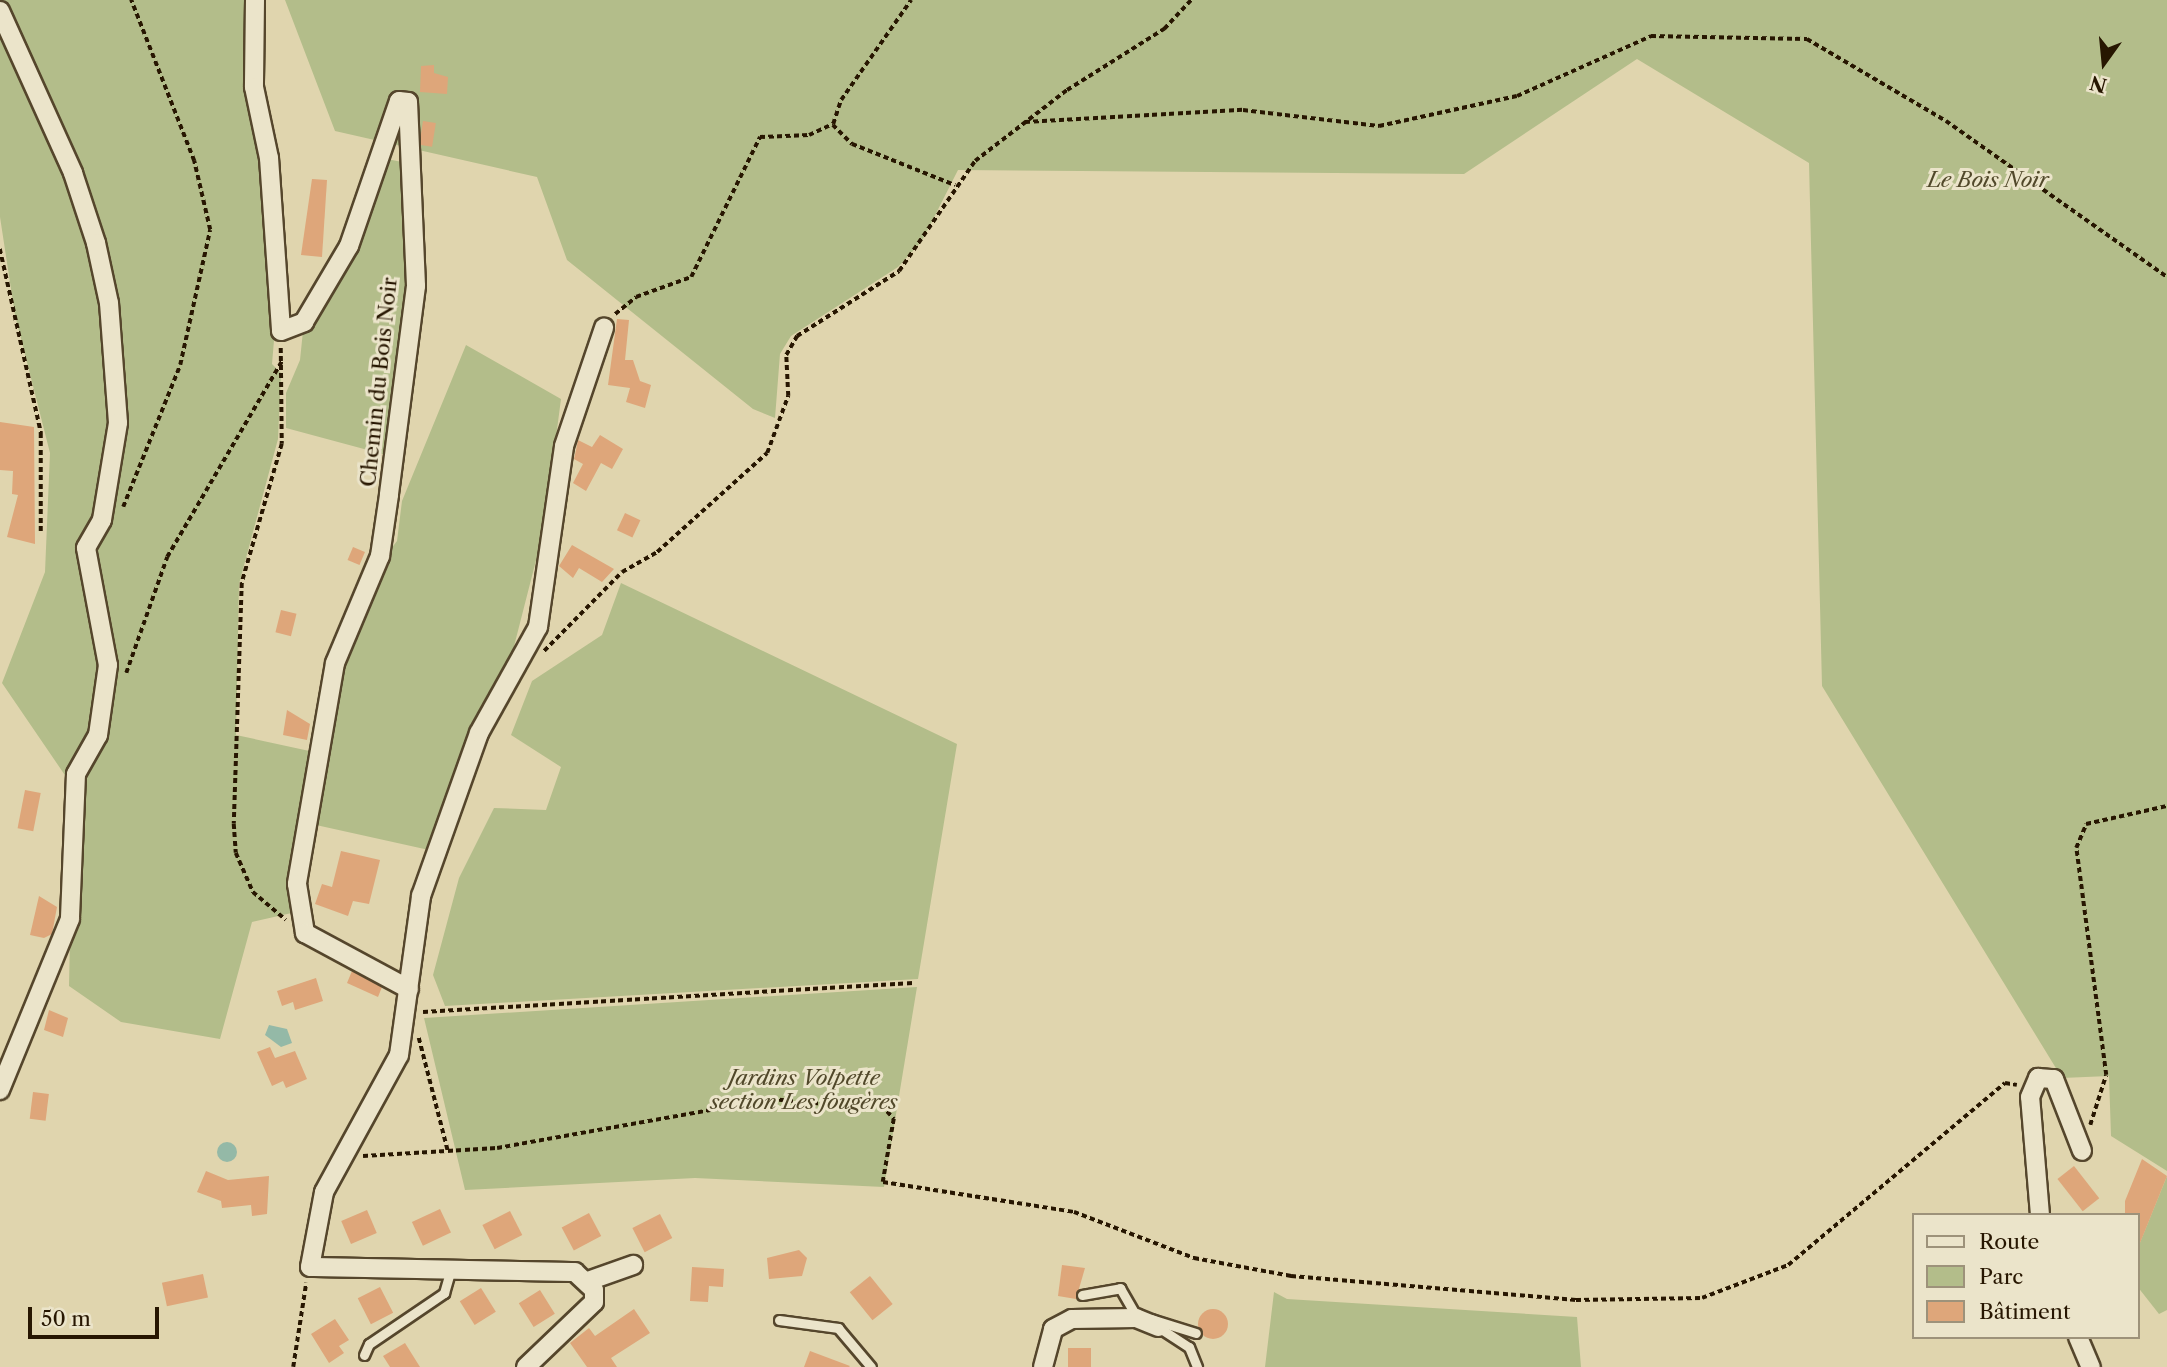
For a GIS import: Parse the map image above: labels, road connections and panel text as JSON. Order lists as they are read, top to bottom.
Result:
{
  "streets": {
    "street": ["Chemin du Bois Noir"]
  },
  "parks": ["Le Bois Noir", "Jardins Volpette section Les fougères"],
  "legend": ["Route", "Parc", "Bâtiment"],
  "scale_bar": "50 m",
  "north": "bottom"
}
